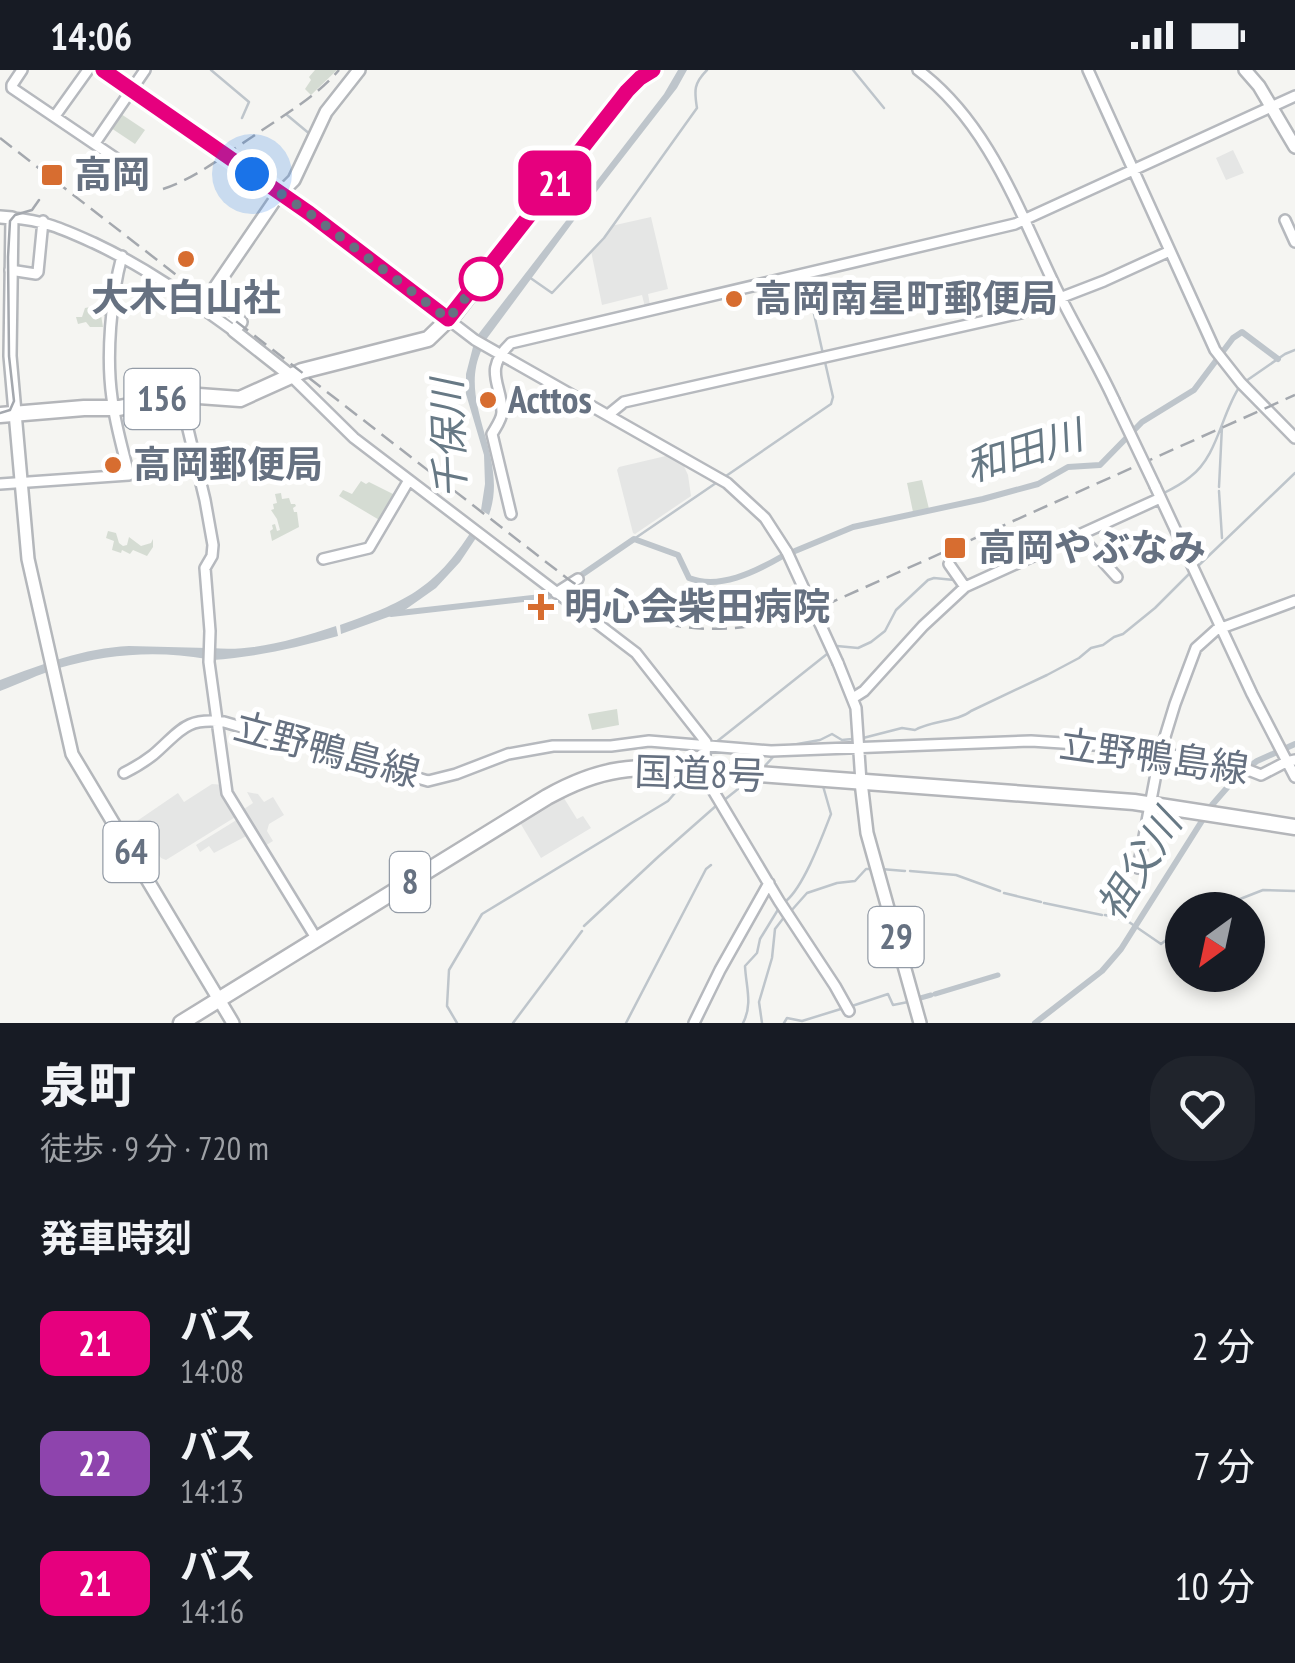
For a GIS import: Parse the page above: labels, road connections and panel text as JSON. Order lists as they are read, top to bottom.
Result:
{
  "streets": {
    "highway": ["156", "国道8号", "8"],
    "main road": ["64", "29"],
    "street": ["立野鴨島線"]
  },
  "crossings": [
    ["156", "立野鴨島線"],
    ["156", "64"],
    ["国道8号", "64"],
    ["国道8号", "29"]
  ],
  "water": ["千保川", "和田川", "祖父川"],
  "places": {
    "transit": ["高岡", "高岡やぶなみ"],
    "other": [
      "大木白山社",
      "高岡南星町郵便局",
      "Acttos",
      "高岡郵便局"
    ],
    "health": ["明心会柴田病院"]
  },
  "lines": ["bus line 21"],
  "north": "bottom left",
  "page": {
    "status": "14:06",
    "on_map": "21",
    "heading": [
      ["泉町", "徒歩 · 9 分 · 720 m"],
      "発車時刻"
    ],
    "list": [
      {
        "mark": "21",
        "name": "バス",
        "note": "14:08",
        "value": "2 分"
      },
      {
        "mark": "22",
        "name": "バス",
        "note": "14:13",
        "value": "7 分"
      },
      {
        "mark": "21",
        "name": "バス",
        "note": "14:16",
        "value": "10 分"
      }
    ]
  }
}
